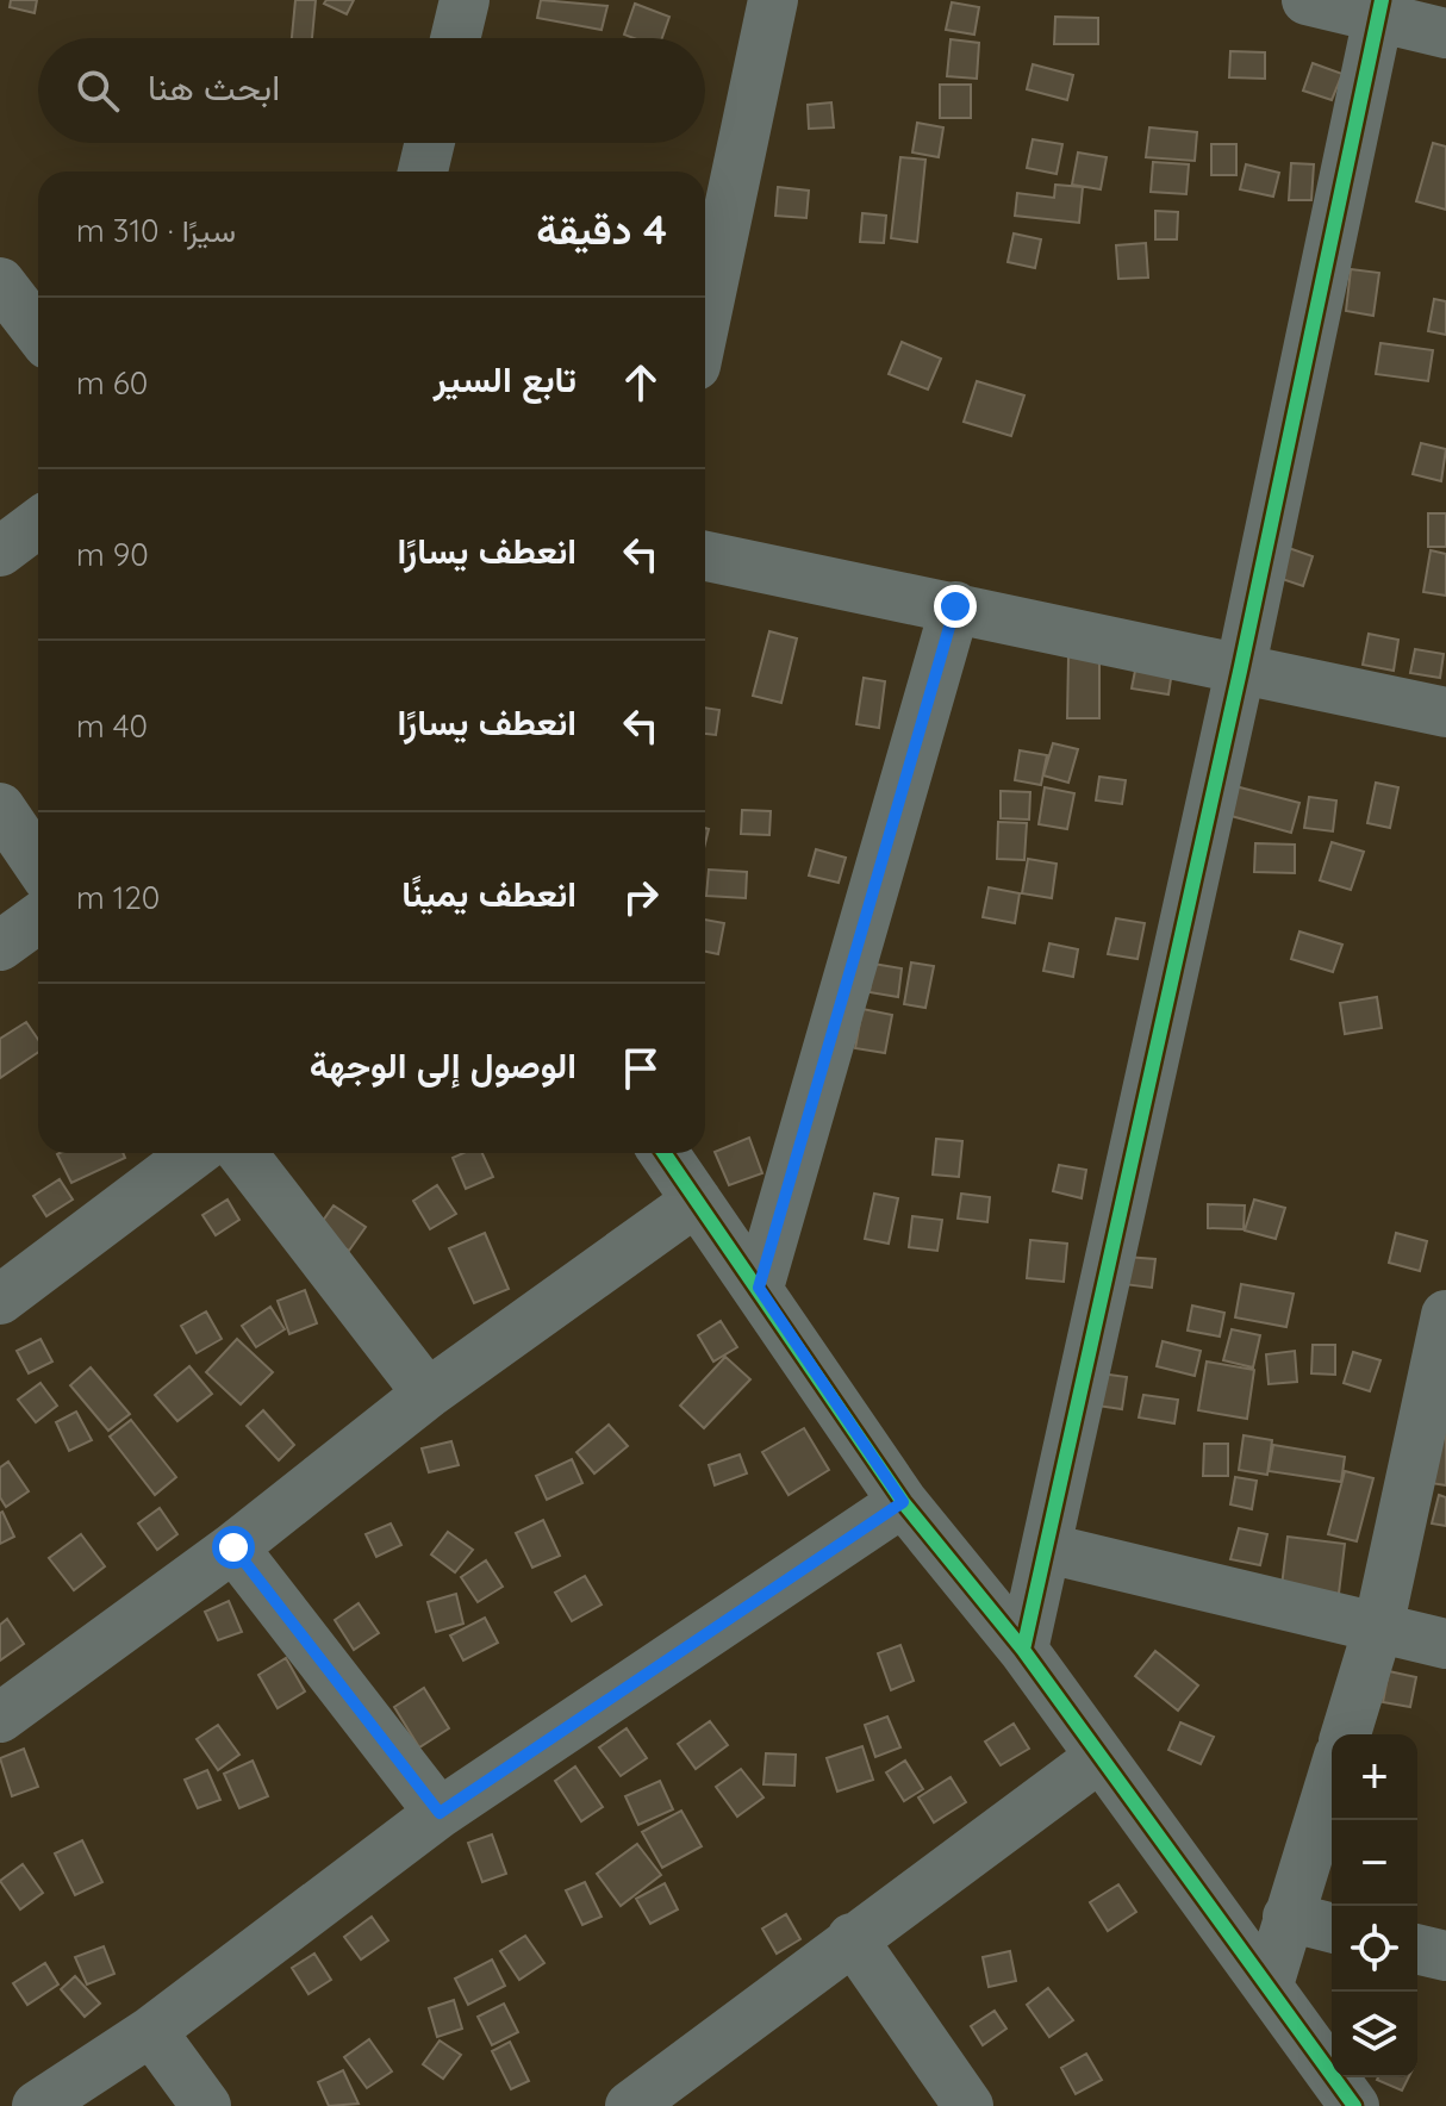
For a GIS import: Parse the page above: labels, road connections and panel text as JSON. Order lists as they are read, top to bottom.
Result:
{
  "page": {
    "search": "ابحث هنا",
    "heading": ["4 دقيقة", "سيرًا · 310 m"],
    "list": [
      ["تابع السير", "60 m"],
      ["انعطف يسارًا", "90 m"],
      ["انعطف يسارًا", "40 m"],
      ["انعطف يمينًا", "120 m"],
      "الوصول إلى الوجهة"
    ],
    "map_buttons": ["+", "−"]
  }
}
